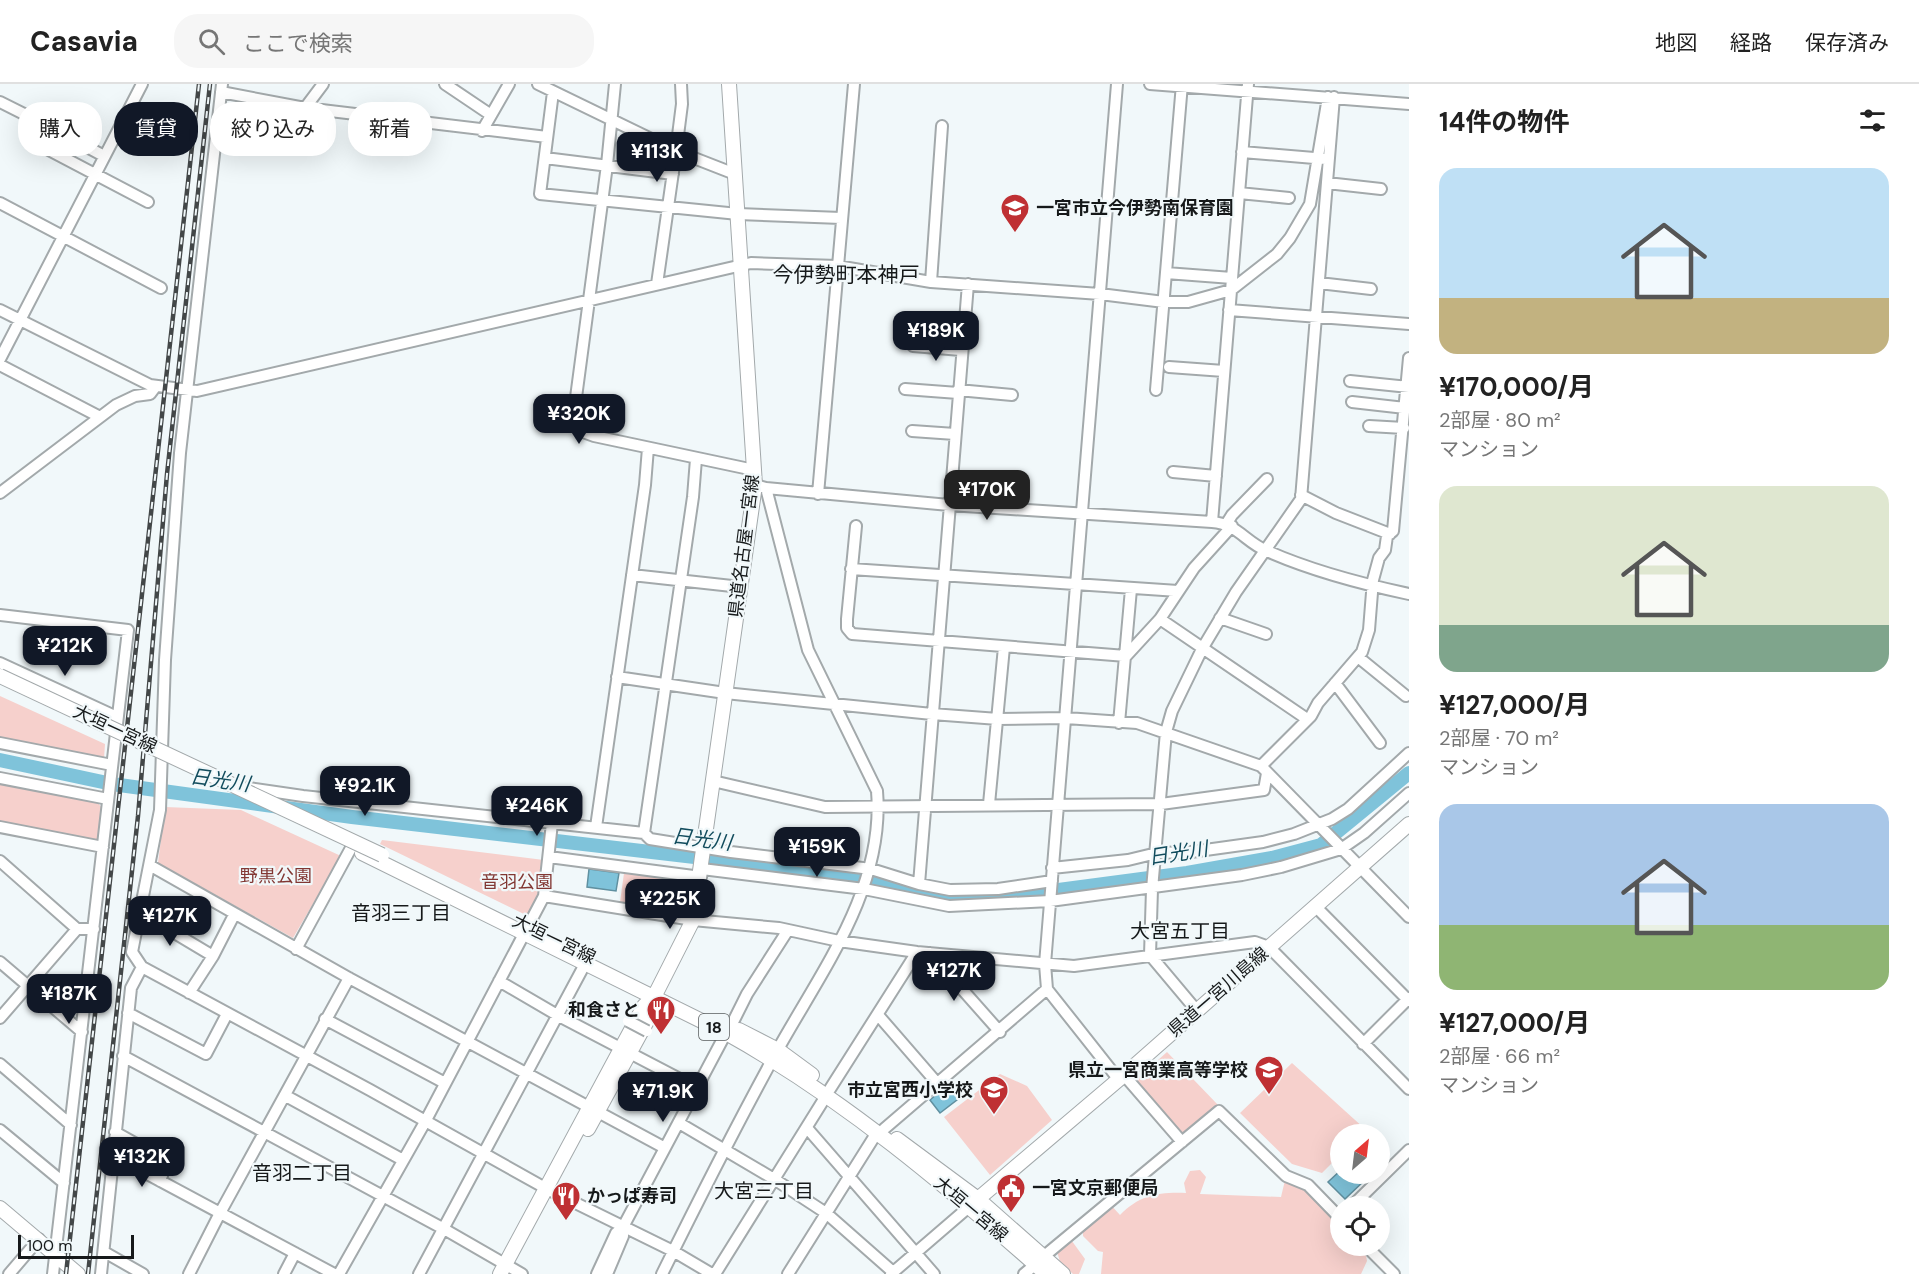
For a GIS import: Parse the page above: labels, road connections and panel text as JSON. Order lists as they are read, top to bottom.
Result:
{
  "streets": {
    "main road": [
      "県道名古屋一宮線",
      "大垣一宮線",
      "県道一宮川島線",
      "18"
    ]
  },
  "crossings": [
    ["県道名古屋一宮線", "大垣一宮線"],
    ["大垣一宮線", "県道一宮川島線"]
  ],
  "districts": [
    "今伊勢町本神戸",
    "音羽三丁目",
    "大宮五丁目",
    "音羽二丁目",
    "大宮三丁目"
  ],
  "water": ["日光川"],
  "parks": ["野黒公園", "音羽公園"],
  "places": {
    "school or university": ["一宮市立今伊勢南保育園", "県立一宮商業高等学校", "市立宮西小学校"],
    "restaurant": ["和食さと", "かっぱ寿司"],
    "public building": ["一宮文京郵便局"]
  },
  "scale_bar": "100 m",
  "north": "top right",
  "page": {
    "header": "Casavia",
    "search": "ここで検索",
    "nav": ["地図", "経路", "保存済み"],
    "heading": "14件の物件",
    "chip": [
      "購入",
      "賃貸",
      "絞り込み",
      "新着"
    ],
    "price": [
      "¥113K",
      "¥189K",
      "¥320K",
      "¥170K",
      "¥212K",
      "¥92.1K",
      "¥246K",
      "¥159K",
      "¥225K",
      "¥127K",
      "¥127K",
      "¥187K",
      "¥71.9K",
      "¥132K"
    ],
    "list": [
      {
        "name": "¥170,000/月",
        "note": "2部屋 · 80 m² · マンション"
      },
      {
        "name": "¥127,000/月",
        "note": "2部屋 · 70 m² · マンション"
      },
      {
        "name": "¥127,000/月",
        "note": "2部屋 · 66 m² · マンション"
      }
    ],
    "scale": "100 m"
  }
}
